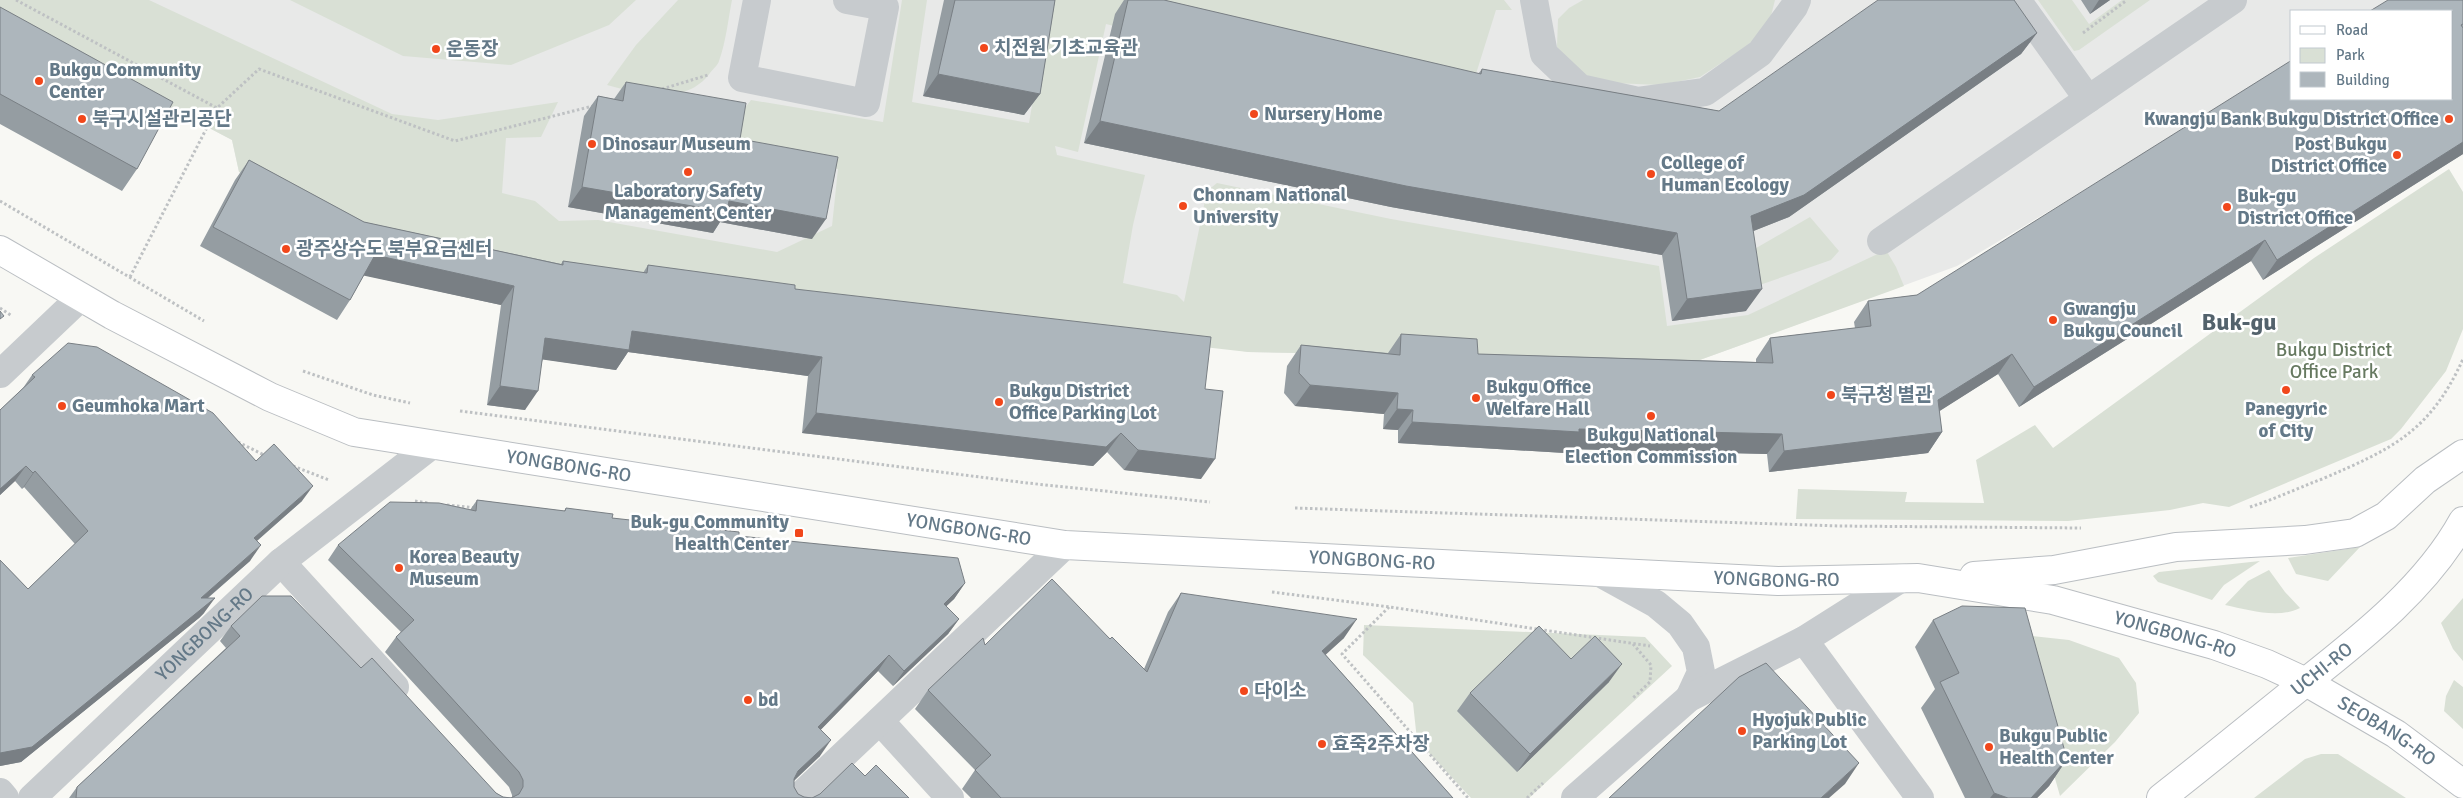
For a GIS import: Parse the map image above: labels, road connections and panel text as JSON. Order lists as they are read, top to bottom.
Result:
{
  "streets": {
    "main road": ["YONGBONG-RO", "UCHI-RO", "SEOBANG-RO"]
  },
  "crossings": [
    ["YONGBONG-RO", "UCHI-RO"],
    ["YONGBONG-RO", "SEOBANG-RO"],
    ["UCHI-RO", "SEOBANG-RO"]
  ],
  "districts": ["Buk-gu"],
  "parks": ["Bukgu District Office Park"],
  "places": {
    "other": [
      "치전원 기초교육관",
      "운동장",
      "Bukgu Community Center",
      "Nursery Home",
      "북구시설관리공단",
      "Kwangju Bank Bukgu District Office",
      "Dinosaur Museum",
      "Post Bukgu District Office",
      "Laboratory Safety Management Center",
      "College of Human Ecology",
      "Chonnam National University",
      "Buk-gu District Office",
      "광주상수도 북부요금센터",
      "Gwangju Bukgu Council",
      "Panegyric of City",
      "북구청 별관",
      "Bukgu Office Welfare Hall",
      "Bukgu District Office Parking Lot",
      "Geumhoka Mart",
      "Bukgu National Election Commission",
      "Korea Beauty Museum",
      "다이소",
      "bd",
      "Hyojuk Public Parking Lot",
      "효죽2주차장",
      "Bukgu Public Health Center"
    ],
    "transit": ["Buk-gu Community Health Center"]
  },
  "legend": ["Road", "Park", "Building"]
}
